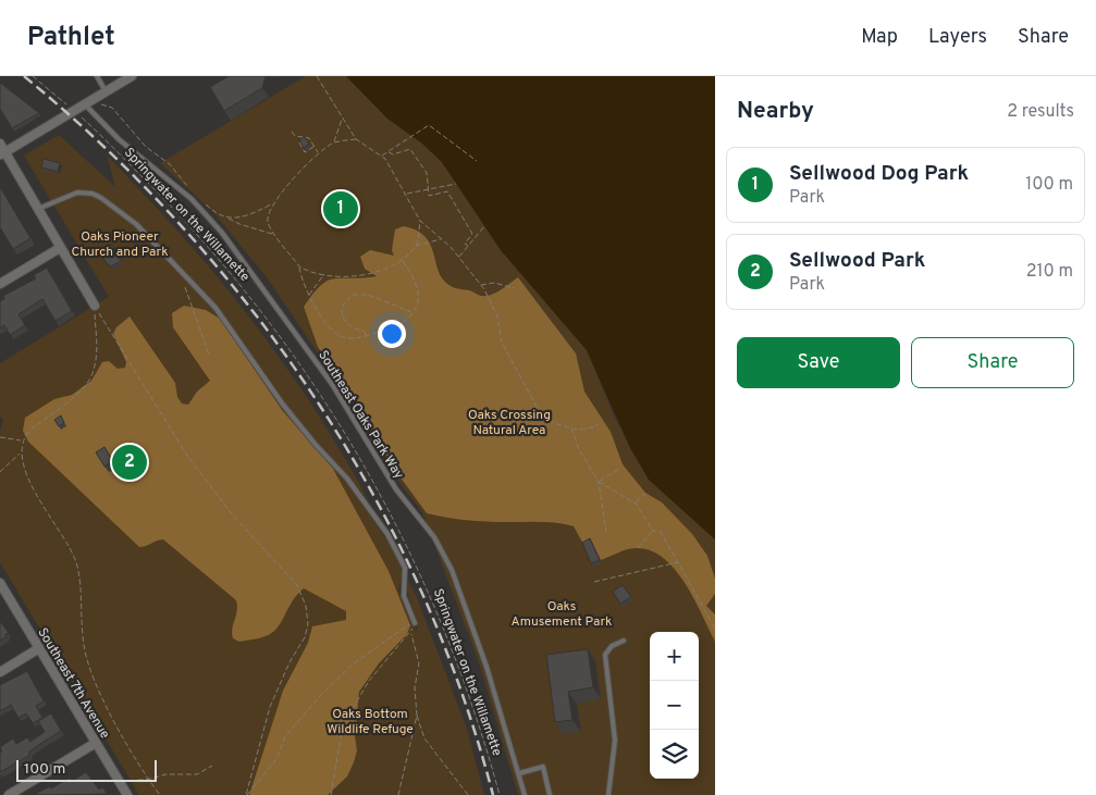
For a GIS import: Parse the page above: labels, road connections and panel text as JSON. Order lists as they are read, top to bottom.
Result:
{
  "streets": {
    "street": ["Southeast 7th Avenue"],
    "lane": ["Southeast Oaks Park Way"],
    "path": ["Springwater on the Willamette"]
  },
  "parks": [
    "Oaks Pioneer Church and Park",
    "Oaks Crossing Natural Area",
    "Oaks Amusement Park",
    "Oaks Bottom Wildlife Refuge"
  ],
  "scale_bar": "100 m",
  "page": {
    "header": "Pathlet",
    "nav": ["Map", "Layers", "Share"],
    "heading": ["Nearby", "2 results"],
    "list": [
      {
        "mark": "1",
        "name": "Sellwood Dog Park",
        "note": "Park",
        "value": "100 m"
      },
      {
        "mark": "2",
        "name": "Sellwood Park",
        "note": "Park",
        "value": "210 m"
      }
    ],
    "pins": ["1", "2"],
    "buttons": ["Save", "Share"],
    "map_buttons": ["+", "−"],
    "scale": "100 m"
  }
}
